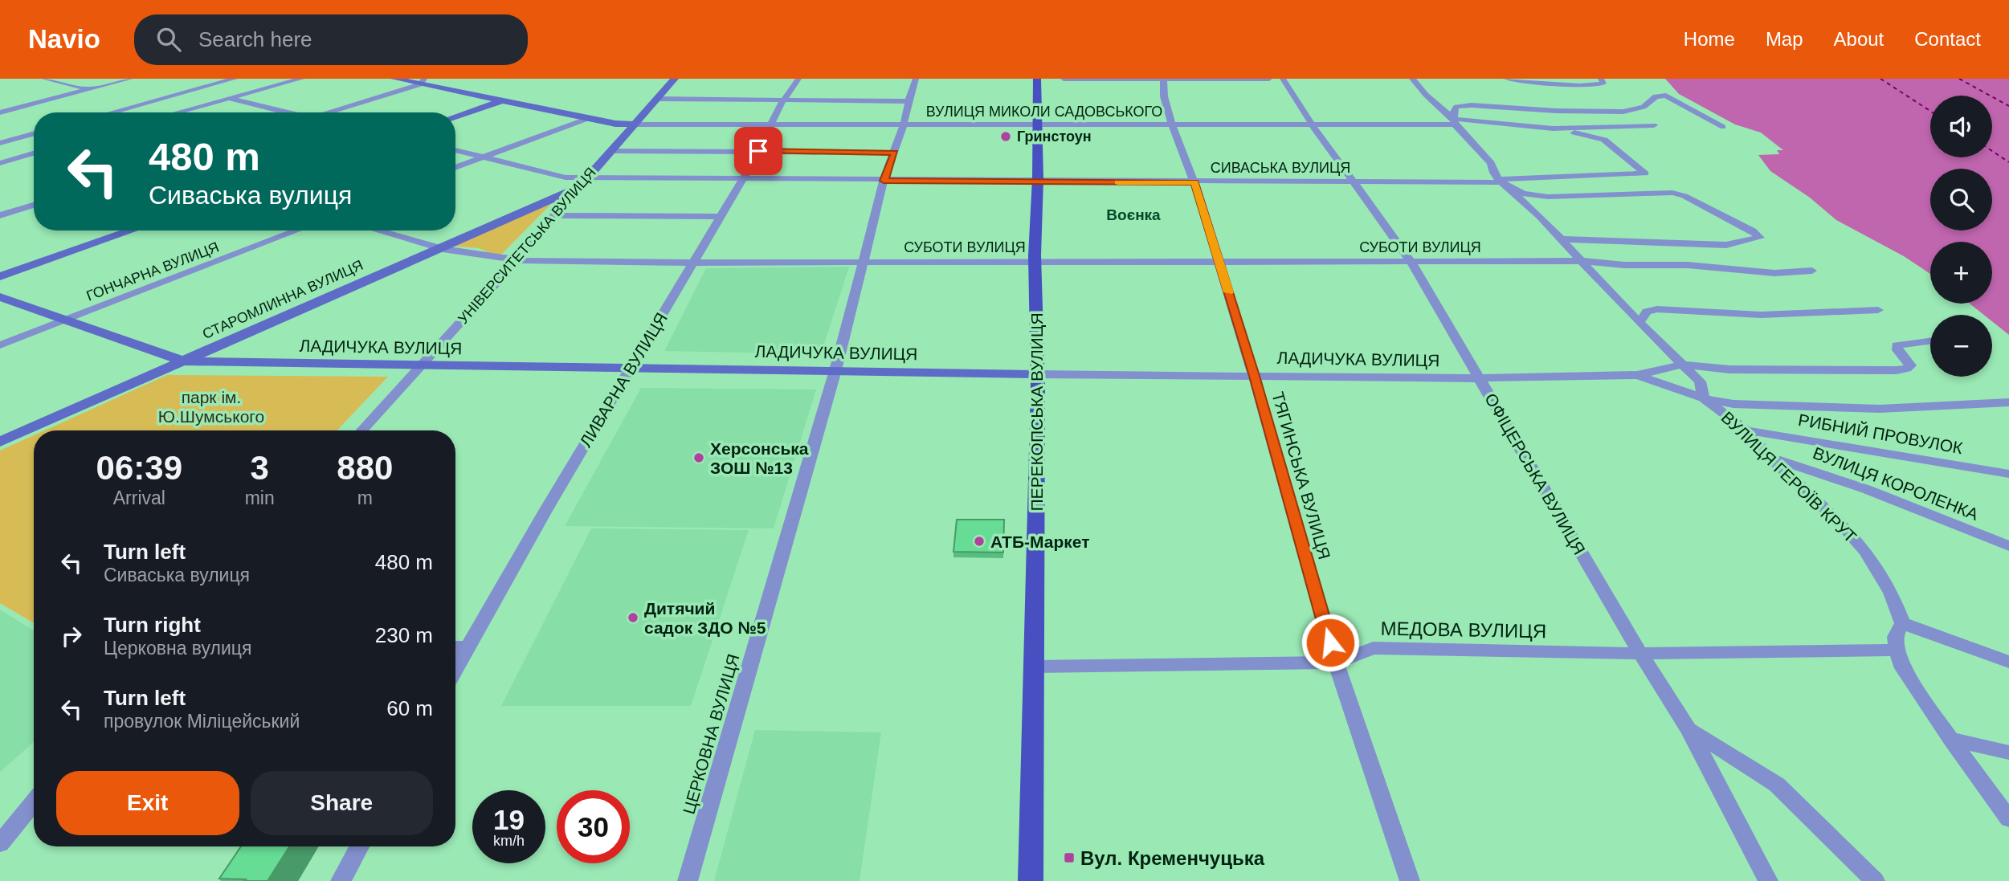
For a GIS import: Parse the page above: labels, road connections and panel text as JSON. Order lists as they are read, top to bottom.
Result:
{
  "streets": {
    "main road": ["ПЕРЕКОПСЬКА ВУЛИЦЯ"],
    "street": [
      "ВУЛИЦЯ МИКОЛИ САДОВСЬКОГО",
      "СИВАСЬКА ВУЛИЦЯ",
      "УНІВЕРСИТЕТСЬКА ВУЛИЦЯ",
      "СУБОТИ ВУЛИЦЯ",
      "ГОНЧАРНА ВУЛИЦЯ",
      "СТАРОМЛИННА ВУЛИЦЯ",
      "ЛАДИЧУКА ВУЛИЦЯ",
      "ЛИВАРНА ВУЛИЦЯ",
      "РИБНИЙ ПРОВУЛОК",
      "ОФІЦЕРСЬКА ВУЛИЦЯ",
      "ТЯГИНСЬКА ВУЛИЦЯ",
      "ВУЛИЦЯ ГЕРОЇВ КРУТ",
      "ВУЛИЦЯ КОРОЛЕНКА",
      "МЕДОВА ВУЛИЦЯ",
      "ЦЕРКОВНА ВУЛИЦЯ"
    ]
  },
  "crossings": [
    ["ВУЛИЦЯ МИКОЛИ САДОВСЬКОГО", "СИВАСЬКА ВУЛИЦЯ"],
    ["ВУЛИЦЯ МИКОЛИ САДОВСЬКОГО", "УНІВЕРСИТЕТСЬКА ВУЛИЦЯ"],
    ["ВУЛИЦЯ МИКОЛИ САДОВСЬКОГО", "ЛИВАРНА ВУЛИЦЯ"],
    ["ВУЛИЦЯ МИКОЛИ САДОВСЬКОГО", "ПЕРЕКОПСЬКА ВУЛИЦЯ"],
    ["ВУЛИЦЯ МИКОЛИ САДОВСЬКОГО", "ОФІЦЕРСЬКА ВУЛИЦЯ"],
    ["ВУЛИЦЯ МИКОЛИ САДОВСЬКОГО", "ТЯГИНСЬКА ВУЛИЦЯ"],
    ["ВУЛИЦЯ МИКОЛИ САДОВСЬКОГО", "ВУЛИЦЯ ГЕРОЇВ КРУТ"],
    ["ВУЛИЦЯ МИКОЛИ САДОВСЬКОГО", "ЦЕРКОВНА ВУЛИЦЯ"],
    ["СИВАСЬКА ВУЛИЦЯ", "УНІВЕРСИТЕТСЬКА ВУЛИЦЯ"],
    ["СИВАСЬКА ВУЛИЦЯ", "СТАРОМЛИННА ВУЛИЦЯ"],
    ["СИВАСЬКА ВУЛИЦЯ", "ЛИВАРНА ВУЛИЦЯ"],
    ["СИВАСЬКА ВУЛИЦЯ", "ПЕРЕКОПСЬКА ВУЛИЦЯ"],
    ["СИВАСЬКА ВУЛИЦЯ", "ОФІЦЕРСЬКА ВУЛИЦЯ"],
    ["СИВАСЬКА ВУЛИЦЯ", "ТЯГИНСЬКА ВУЛИЦЯ"],
    ["СИВАСЬКА ВУЛИЦЯ", "ВУЛИЦЯ ГЕРОЇВ КРУТ"],
    ["СИВАСЬКА ВУЛИЦЯ", "ЦЕРКОВНА ВУЛИЦЯ"],
    ["УНІВЕРСИТЕТСЬКА ВУЛИЦЯ", "СУБОТИ ВУЛИЦЯ"],
    ["УНІВЕРСИТЕТСЬКА ВУЛИЦЯ", "СТАРОМЛИННА ВУЛИЦЯ"],
    ["УНІВЕРСИТЕТСЬКА ВУЛИЦЯ", "ЛАДИЧУКА ВУЛИЦЯ"],
    ["СУБОТИ ВУЛИЦЯ", "СТАРОМЛИННА ВУЛИЦЯ"],
    ["СУБОТИ ВУЛИЦЯ", "ЛИВАРНА ВУЛИЦЯ"],
    ["СУБОТИ ВУЛИЦЯ", "ПЕРЕКОПСЬКА ВУЛИЦЯ"],
    ["СУБОТИ ВУЛИЦЯ", "ОФІЦЕРСЬКА ВУЛИЦЯ"],
    ["СУБОТИ ВУЛИЦЯ", "ТЯГИНСЬКА ВУЛИЦЯ"],
    ["СУБОТИ ВУЛИЦЯ", "ВУЛИЦЯ ГЕРОЇВ КРУТ"],
    ["СУБОТИ ВУЛИЦЯ", "ЦЕРКОВНА ВУЛИЦЯ"],
    ["ГОНЧАРНА ВУЛИЦЯ", "ЛАДИЧУКА ВУЛИЦЯ"],
    ["СТАРОМЛИННА ВУЛИЦЯ", "ЛАДИЧУКА ВУЛИЦЯ"],
    ["ЛАДИЧУКА ВУЛИЦЯ", "ЛИВАРНА ВУЛИЦЯ"],
    ["ЛАДИЧУКА ВУЛИЦЯ", "ПЕРЕКОПСЬКА ВУЛИЦЯ"],
    ["ЛАДИЧУКА ВУЛИЦЯ", "ОФІЦЕРСЬКА ВУЛИЦЯ"],
    ["ЛАДИЧУКА ВУЛИЦЯ", "ТЯГИНСЬКА ВУЛИЦЯ"],
    ["ЛАДИЧУКА ВУЛИЦЯ", "ВУЛИЦЯ ГЕРОЇВ КРУТ"],
    ["ЛАДИЧУКА ВУЛИЦЯ", "ЦЕРКОВНА ВУЛИЦЯ"],
    ["ПЕРЕКОПСЬКА ВУЛИЦЯ", "МЕДОВА ВУЛИЦЯ"],
    ["РИБНИЙ ПРОВУЛОК", "ВУЛИЦЯ ГЕРОЇВ КРУТ"],
    ["ОФІЦЕРСЬКА ВУЛИЦЯ", "МЕДОВА ВУЛИЦЯ"],
    ["ТЯГИНСЬКА ВУЛИЦЯ", "МЕДОВА ВУЛИЦЯ"],
    ["ВУЛИЦЯ ГЕРОЇВ КРУТ", "ВУЛИЦЯ КОРОЛЕНКА"]
  ],
  "districts": ["Воєнка"],
  "parks": ["парк ім. Ю.Шумського"],
  "places": {
    "other": [
      "Гринстоун",
      "Херсонська ЗОШ №13",
      "АТБ-Маркет",
      "Дитячий садок ЗДО №5"
    ],
    "transit": ["Вул. Кременчуцька"]
  },
  "page": {
    "header": "Navio",
    "search": "Search here",
    "nav": [
      "Home",
      "Map",
      "About",
      "Contact"
    ],
    "map_buttons": ["+", "−"],
    "turn": ["480 m", "Сиваська вулиця"],
    "eta": [
      "06:39",
      "Arrival",
      "3",
      "min",
      "880",
      "m"
    ],
    "list": [
      {
        "name": "Turn left",
        "note": "Сиваська вулиця",
        "value": "480 m"
      },
      {
        "name": "Turn right",
        "note": "Церковна вулиця",
        "value": "230 m"
      },
      {
        "name": "Turn left",
        "note": "провулок Міліцейський",
        "value": "60 m"
      }
    ],
    "buttons": ["Exit", "Share"],
    "speed": "19 km/h",
    "limit": "30"
  }
}
